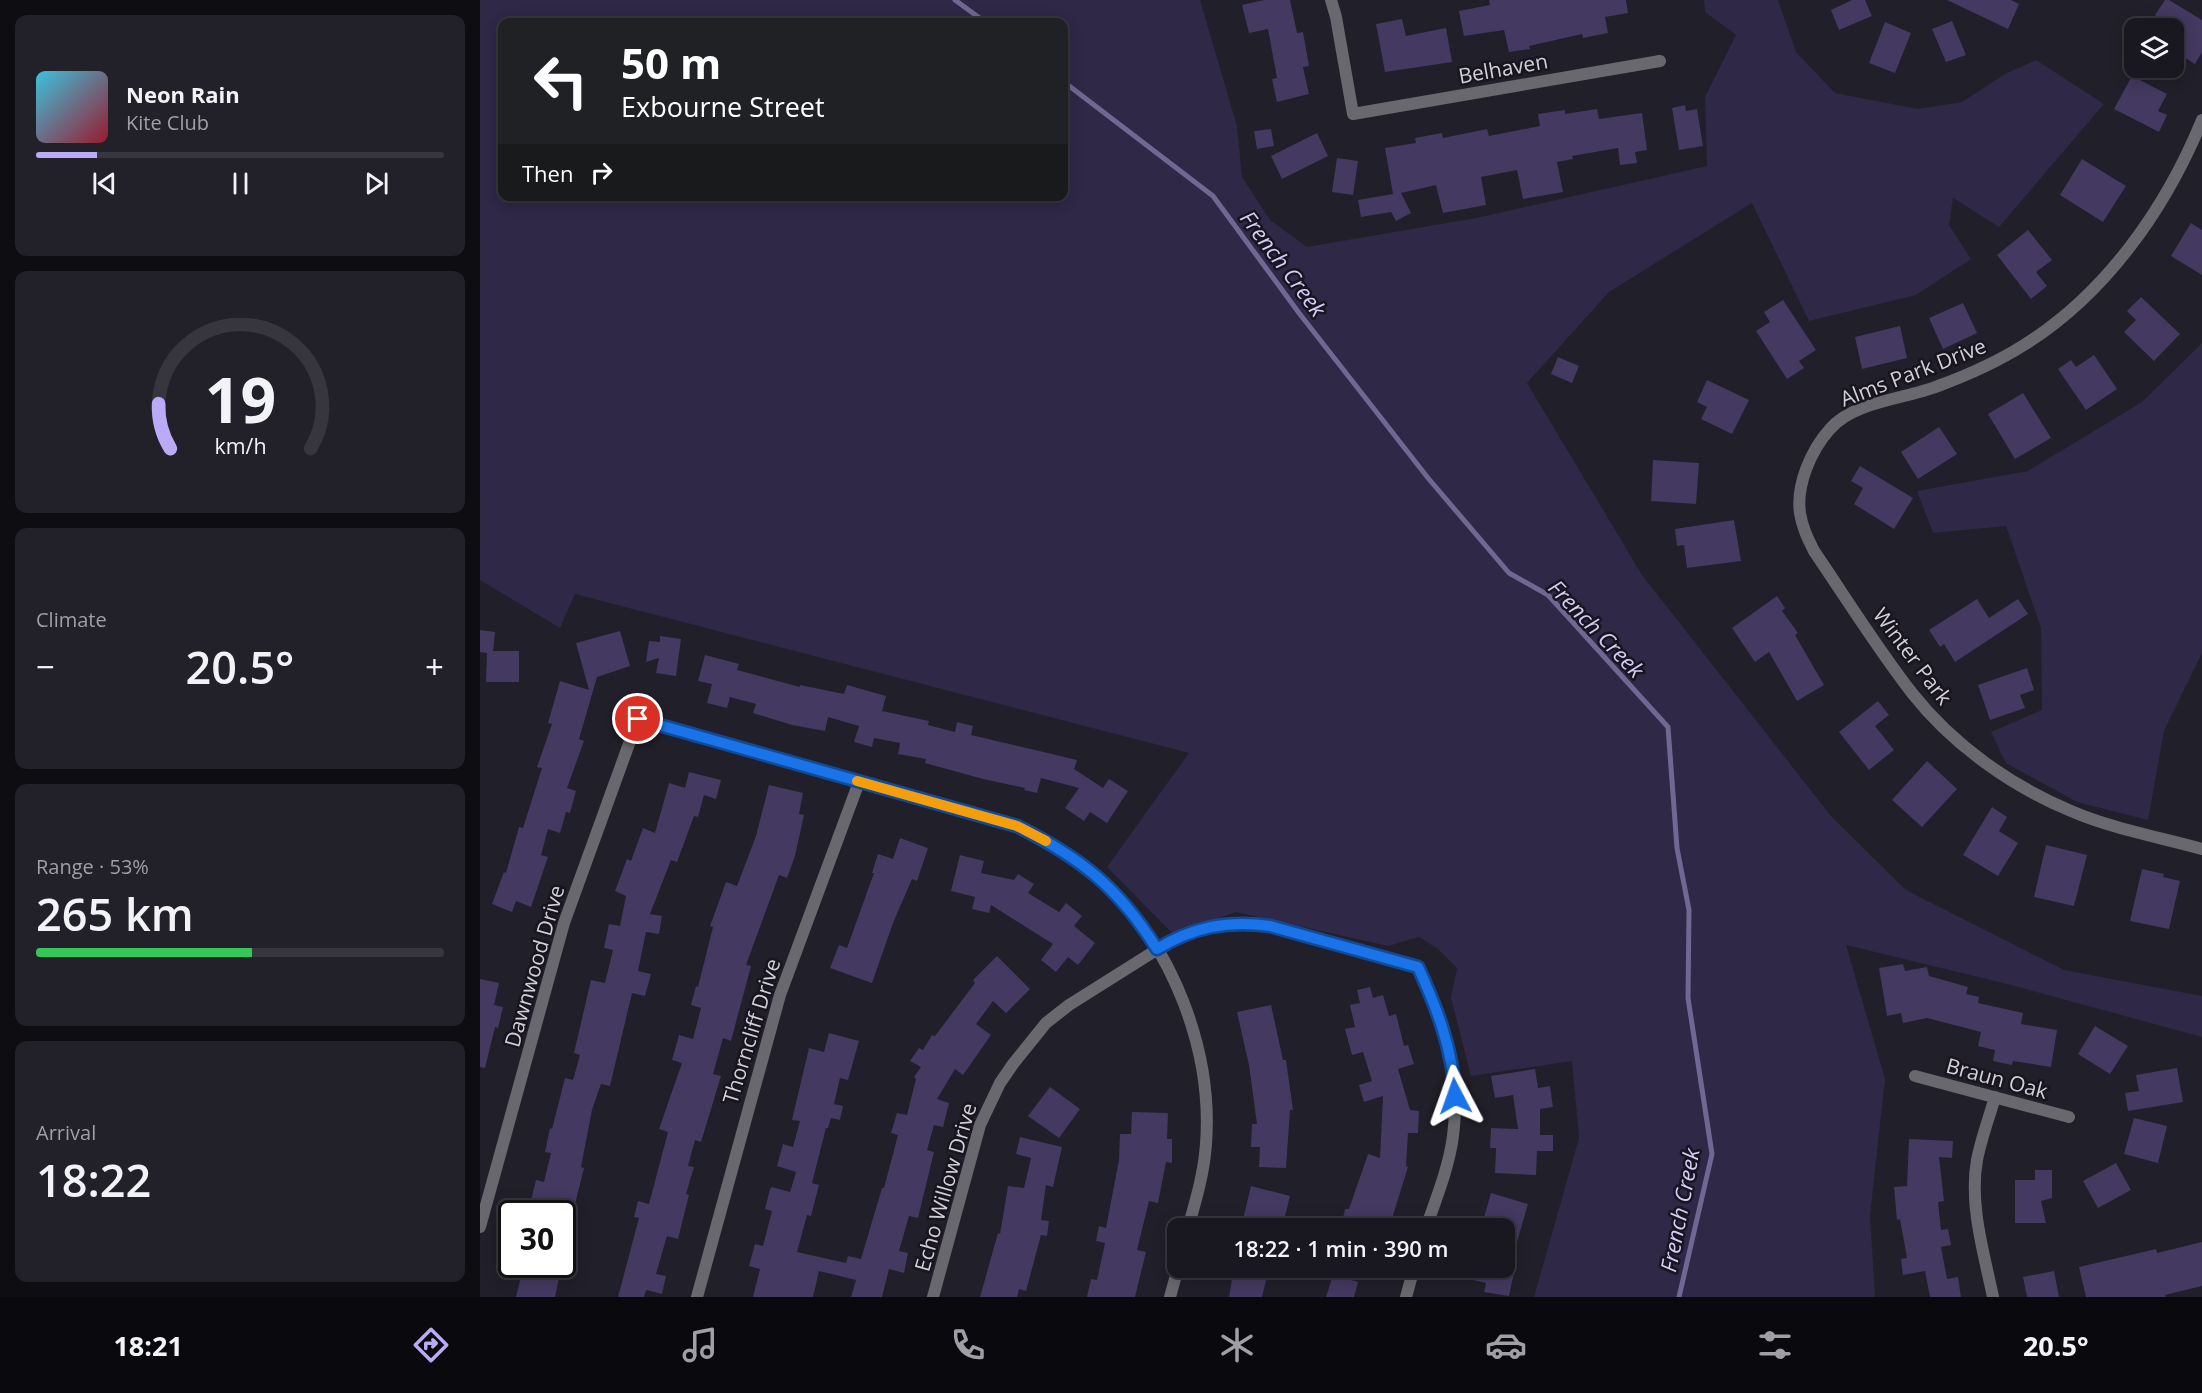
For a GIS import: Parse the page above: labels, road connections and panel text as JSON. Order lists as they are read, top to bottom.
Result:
{
  "streets": {
    "street": [
      "Belhaven",
      "Alms Park Drive",
      "Winter Park",
      "Dawnwood Drive",
      "Thorncliff Drive",
      "Braun Oak",
      "Echo Willow Drive"
    ]
  },
  "crossings": [
    ["Alms Park Drive", "Winter Park"],
    ["Dawnwood Drive", "Thorncliff Drive"]
  ],
  "water": ["French Creek"],
  "page": {
    "turn": ["50 m", "Exbourne Street"],
    "song": ["Neon Rain", "Kite Club"],
    "then": "Then",
    "tile": [
      "Climate",
      ["Range · 53%", "265 km"],
      ["Arrival", "18:22"]
    ],
    "heat": ["−", "20.5°", "+"],
    "limit": "30",
    "trip": "18:22 · 1 min · 390 m",
    "tabs": ["18:21", "20.5°"],
    "gauge": ["19", "km/h"]
  }
}
